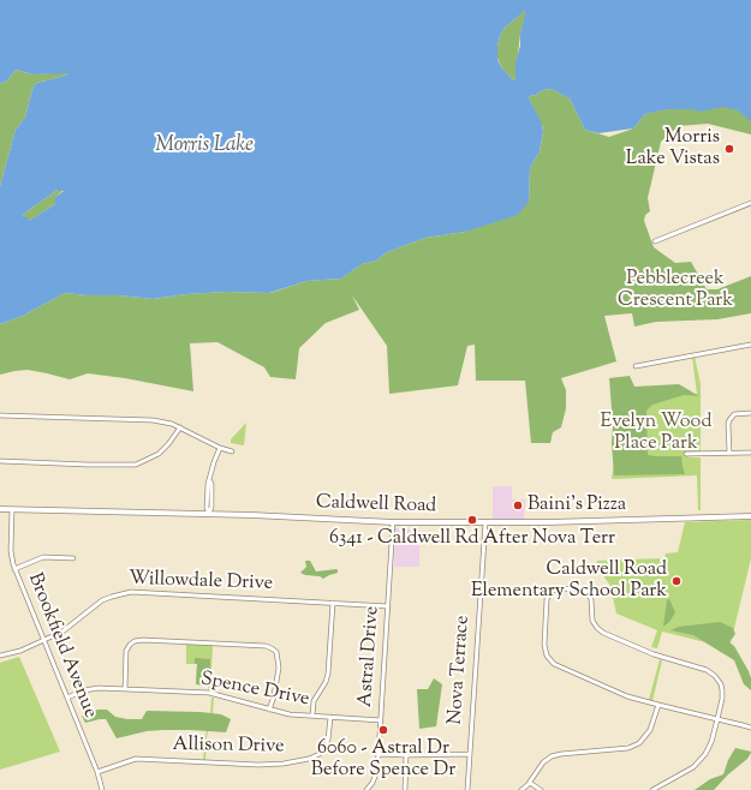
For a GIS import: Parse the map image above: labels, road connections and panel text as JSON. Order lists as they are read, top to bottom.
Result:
{
  "streets": {
    "street": [
      "Caldwell Road",
      "Willowdale Drive",
      "Brookfield Avenue",
      "Astral Drive",
      "Nova Terrace",
      "Spence Drive",
      "Allison Drive"
    ]
  },
  "crossings": [
    ["Caldwell Road", "Brookfield Avenue"],
    ["Caldwell Road", "Astral Drive"],
    ["Caldwell Road", "Nova Terrace"],
    ["Willowdale Drive", "Brookfield Avenue"],
    ["Willowdale Drive", "Astral Drive"],
    ["Brookfield Avenue", "Spence Drive"],
    ["Brookfield Avenue", "Allison Drive"],
    ["Astral Drive", "Spence Drive"],
    ["Spence Drive", "Allison Drive"]
  ],
  "water": ["Morris Lake"],
  "parks": ["Pebblecreek Crescent Park", "Evelyn Wood Place Park"],
  "places": [
    "Morris Lake Vistas",
    "Baini's Pizza",
    "6341 - Caldwell Rd After Nova Terr",
    "Caldwell Road Elementary School Park",
    "6060 - Astral Dr Before Spence Dr"
  ]
}
